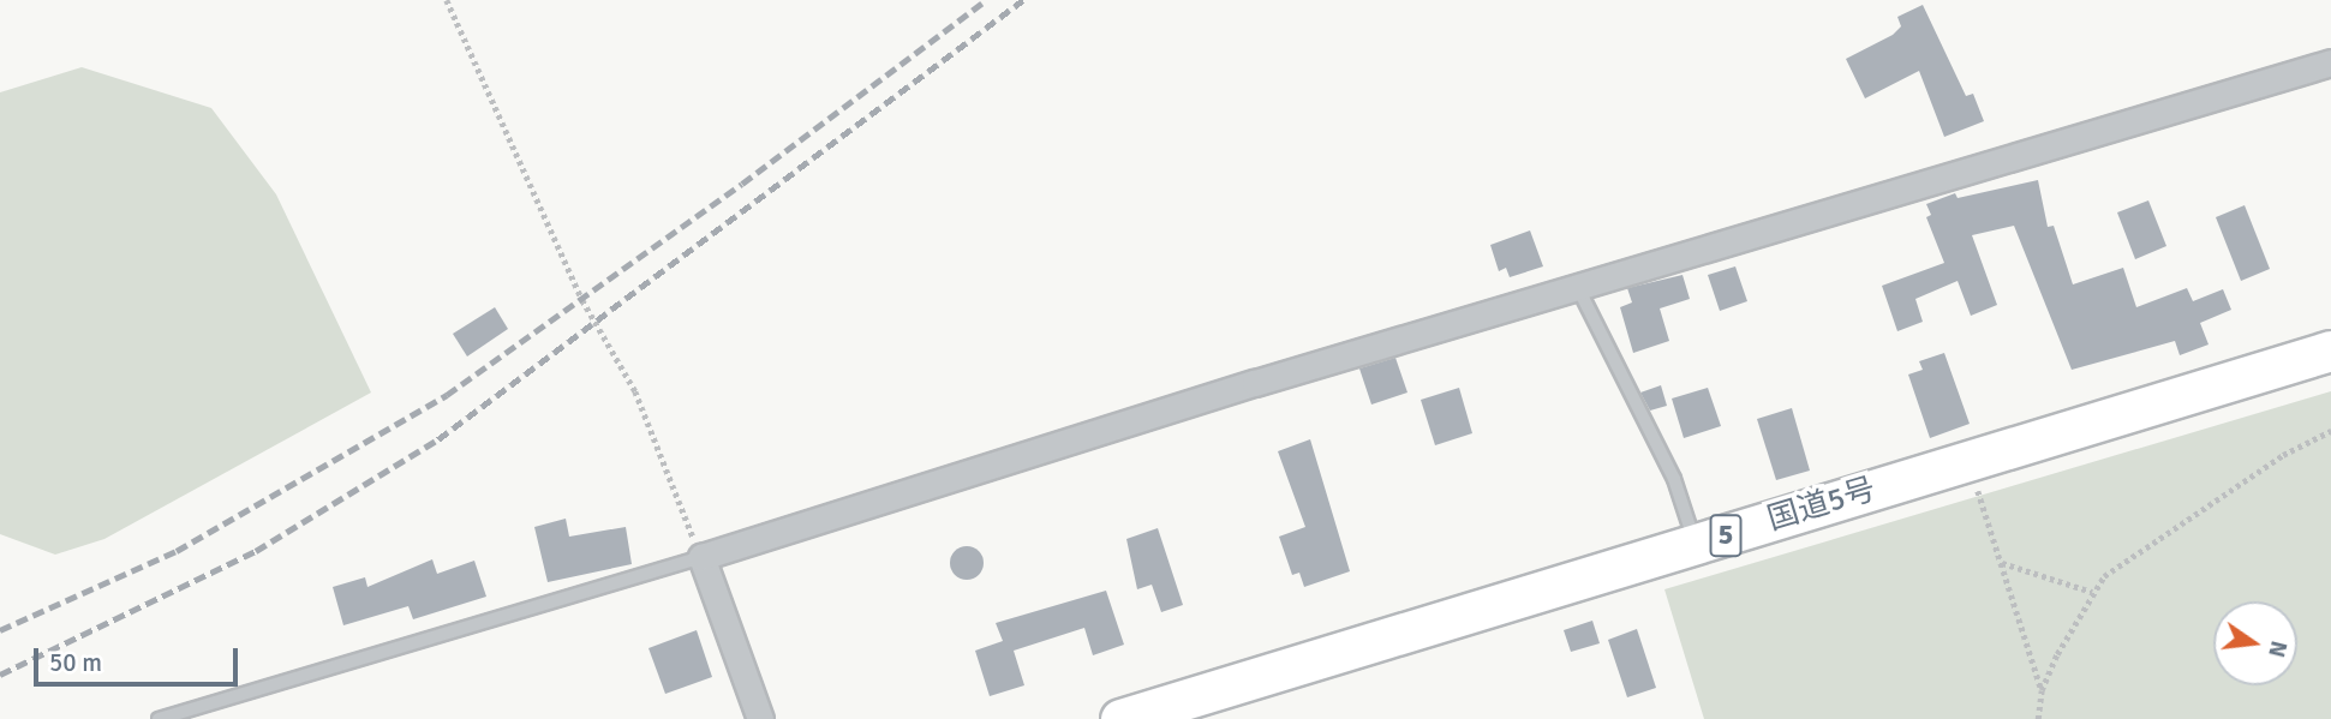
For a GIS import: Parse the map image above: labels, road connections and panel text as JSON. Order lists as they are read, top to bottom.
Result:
{
  "streets": {
    "highway": ["国道5号", "5"]
  },
  "scale_bar": "50 m",
  "north": "right"
}
